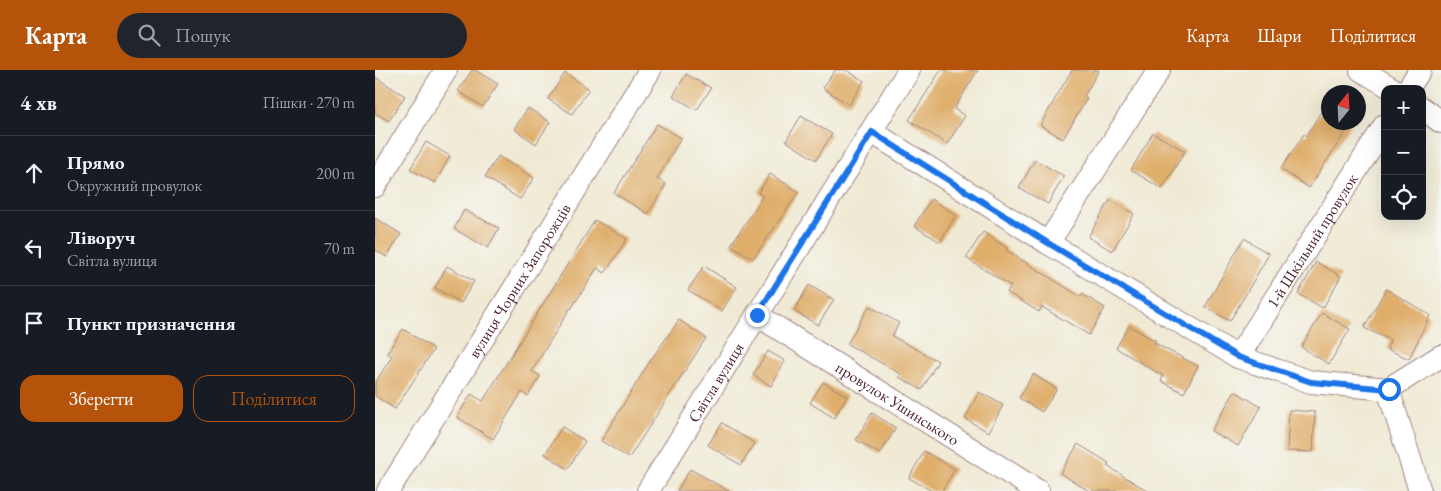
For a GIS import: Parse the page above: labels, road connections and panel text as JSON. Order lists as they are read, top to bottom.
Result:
{
  "streets": {
    "street": [
      "1-й Шкільний провулок",
      "вулиця Чорних Запорожців",
      "Світла вулиця",
      "провулок Ушинського"
    ]
  },
  "crossings": [
    ["Світла вулиця", "провулок Ушинського"]
  ],
  "north": "top",
  "page": {
    "header": "Карта",
    "search": "Пошук",
    "nav": ["Карта", "Шари", "Поділитися"],
    "heading": ["4 хв", "Пішки · 270 m"],
    "map_buttons": ["+", "−"],
    "list": [
      ["Прямо", "Окружний провулок", "200 m"],
      ["Ліворуч", "Світла вулиця", "70 m"],
      "Пункт призначення"
    ],
    "buttons": ["Зберегти", "Поділитися"]
  }
}
